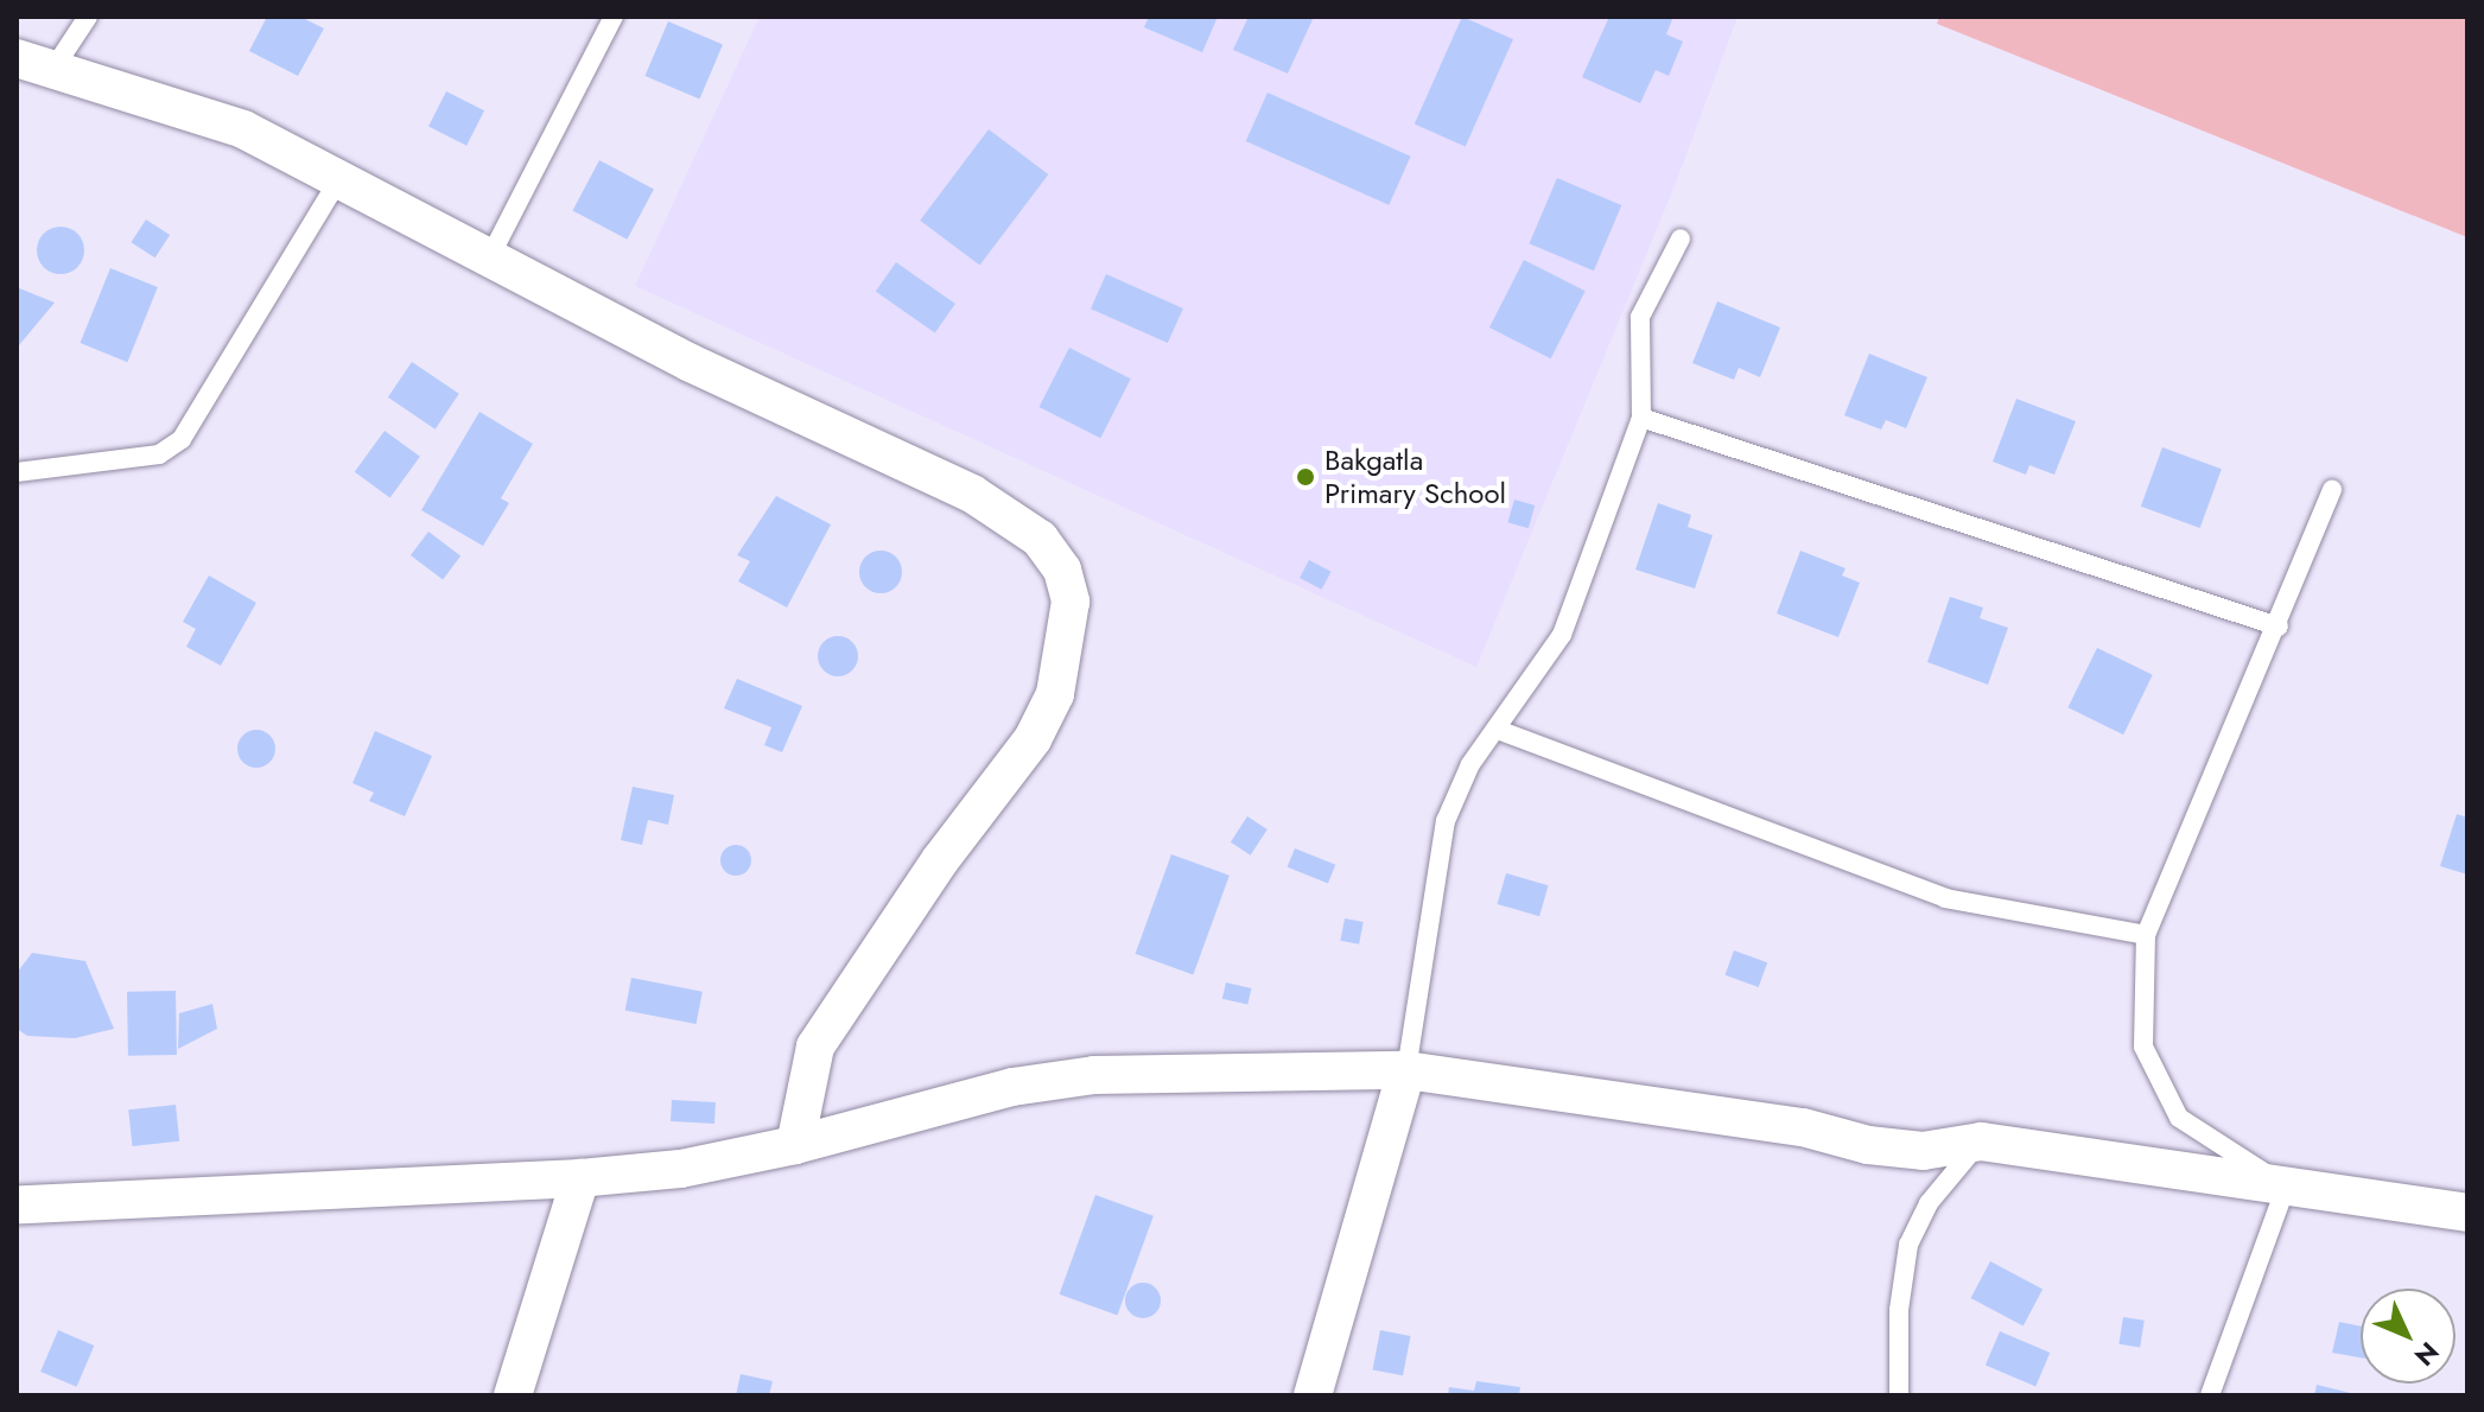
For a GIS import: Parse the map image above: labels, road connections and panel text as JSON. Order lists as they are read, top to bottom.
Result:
{
  "places": ["Bakgatla Primary School"],
  "north": "bottom right"
}
